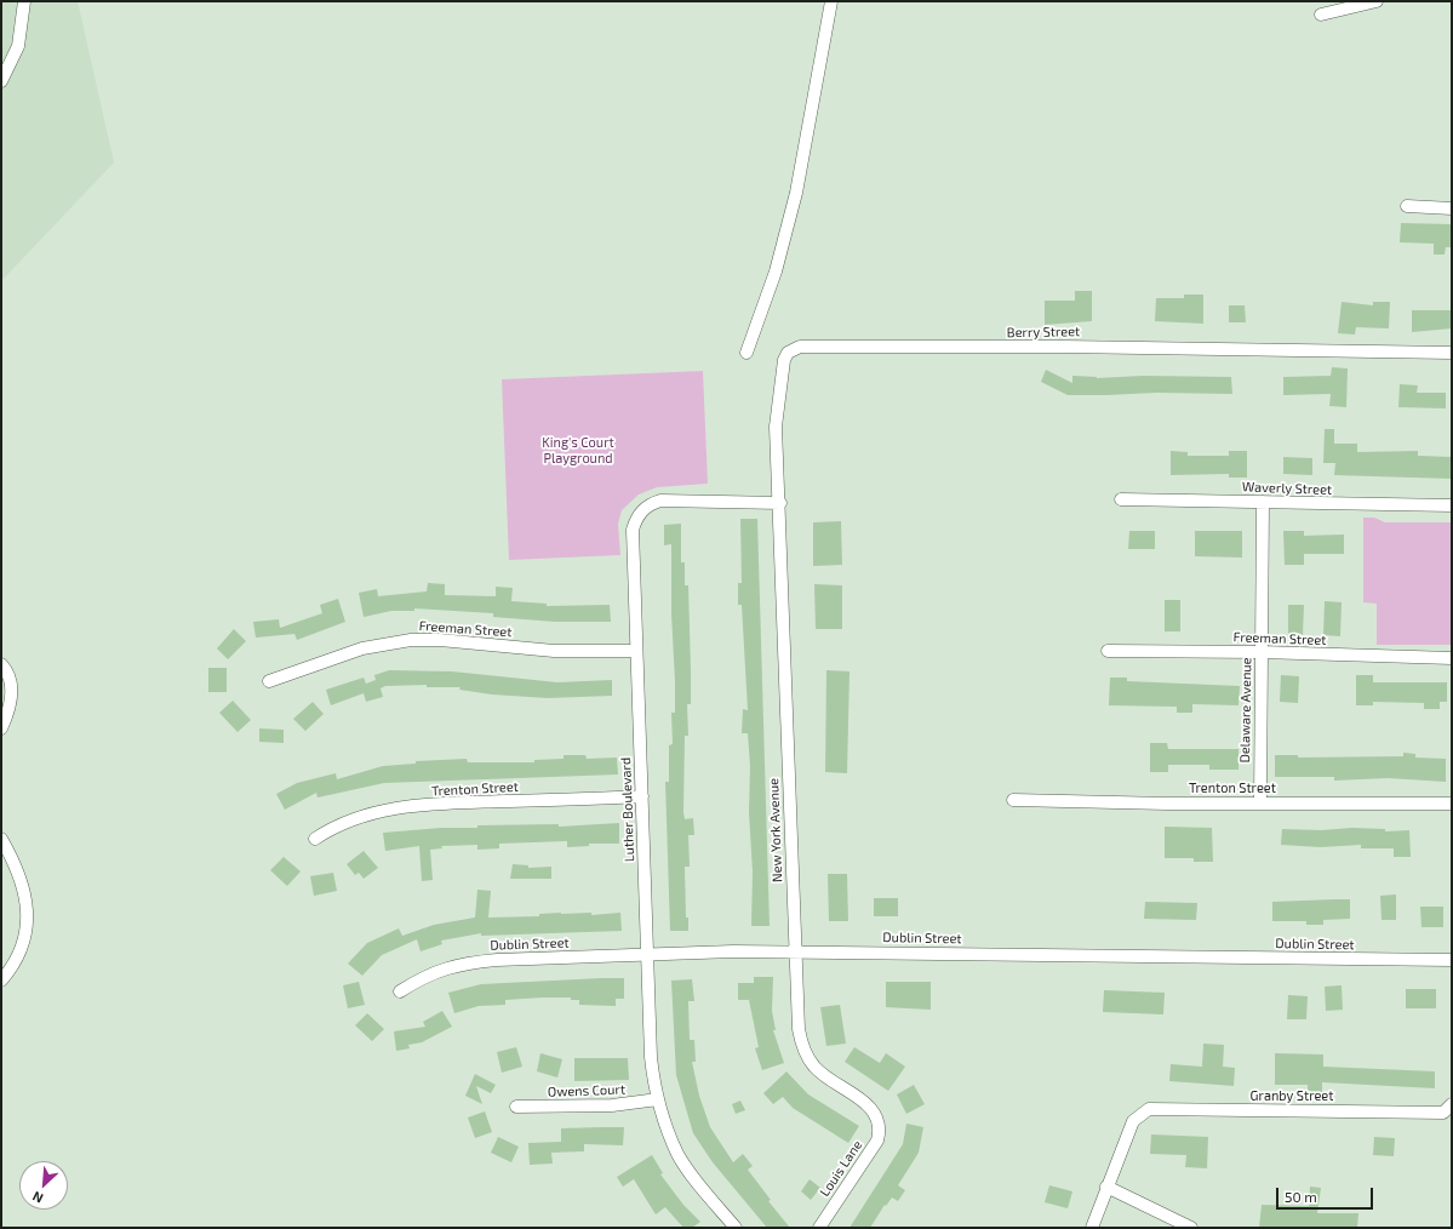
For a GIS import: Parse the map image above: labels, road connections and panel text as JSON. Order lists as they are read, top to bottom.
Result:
{
  "streets": {
    "street": [
      "Berry Street",
      "Waverly Street",
      "Freeman Street",
      "Delaware Avenue",
      "Trenton Street",
      "Luther Boulevard",
      "New York Avenue",
      "Dublin Street",
      "Owens Court",
      "Granby Street",
      "Louis Lane"
    ]
  },
  "crossings": [
    ["Berry Street", "Luther Boulevard"],
    ["Berry Street", "New York Avenue"],
    ["Waverly Street", "Delaware Avenue"],
    ["Freeman Street", "Delaware Avenue"],
    ["Freeman Street", "Luther Boulevard"],
    ["Delaware Avenue", "Trenton Street"],
    ["Trenton Street", "Luther Boulevard"],
    ["Luther Boulevard", "New York Avenue"],
    ["Luther Boulevard", "Dublin Street"],
    ["Luther Boulevard", "Owens Court"],
    ["New York Avenue", "Dublin Street"],
    ["New York Avenue", "Louis Lane"]
  ],
  "parks": ["King's Court Playground"],
  "scale_bar": "50 m",
  "north": "bottom left"
}
